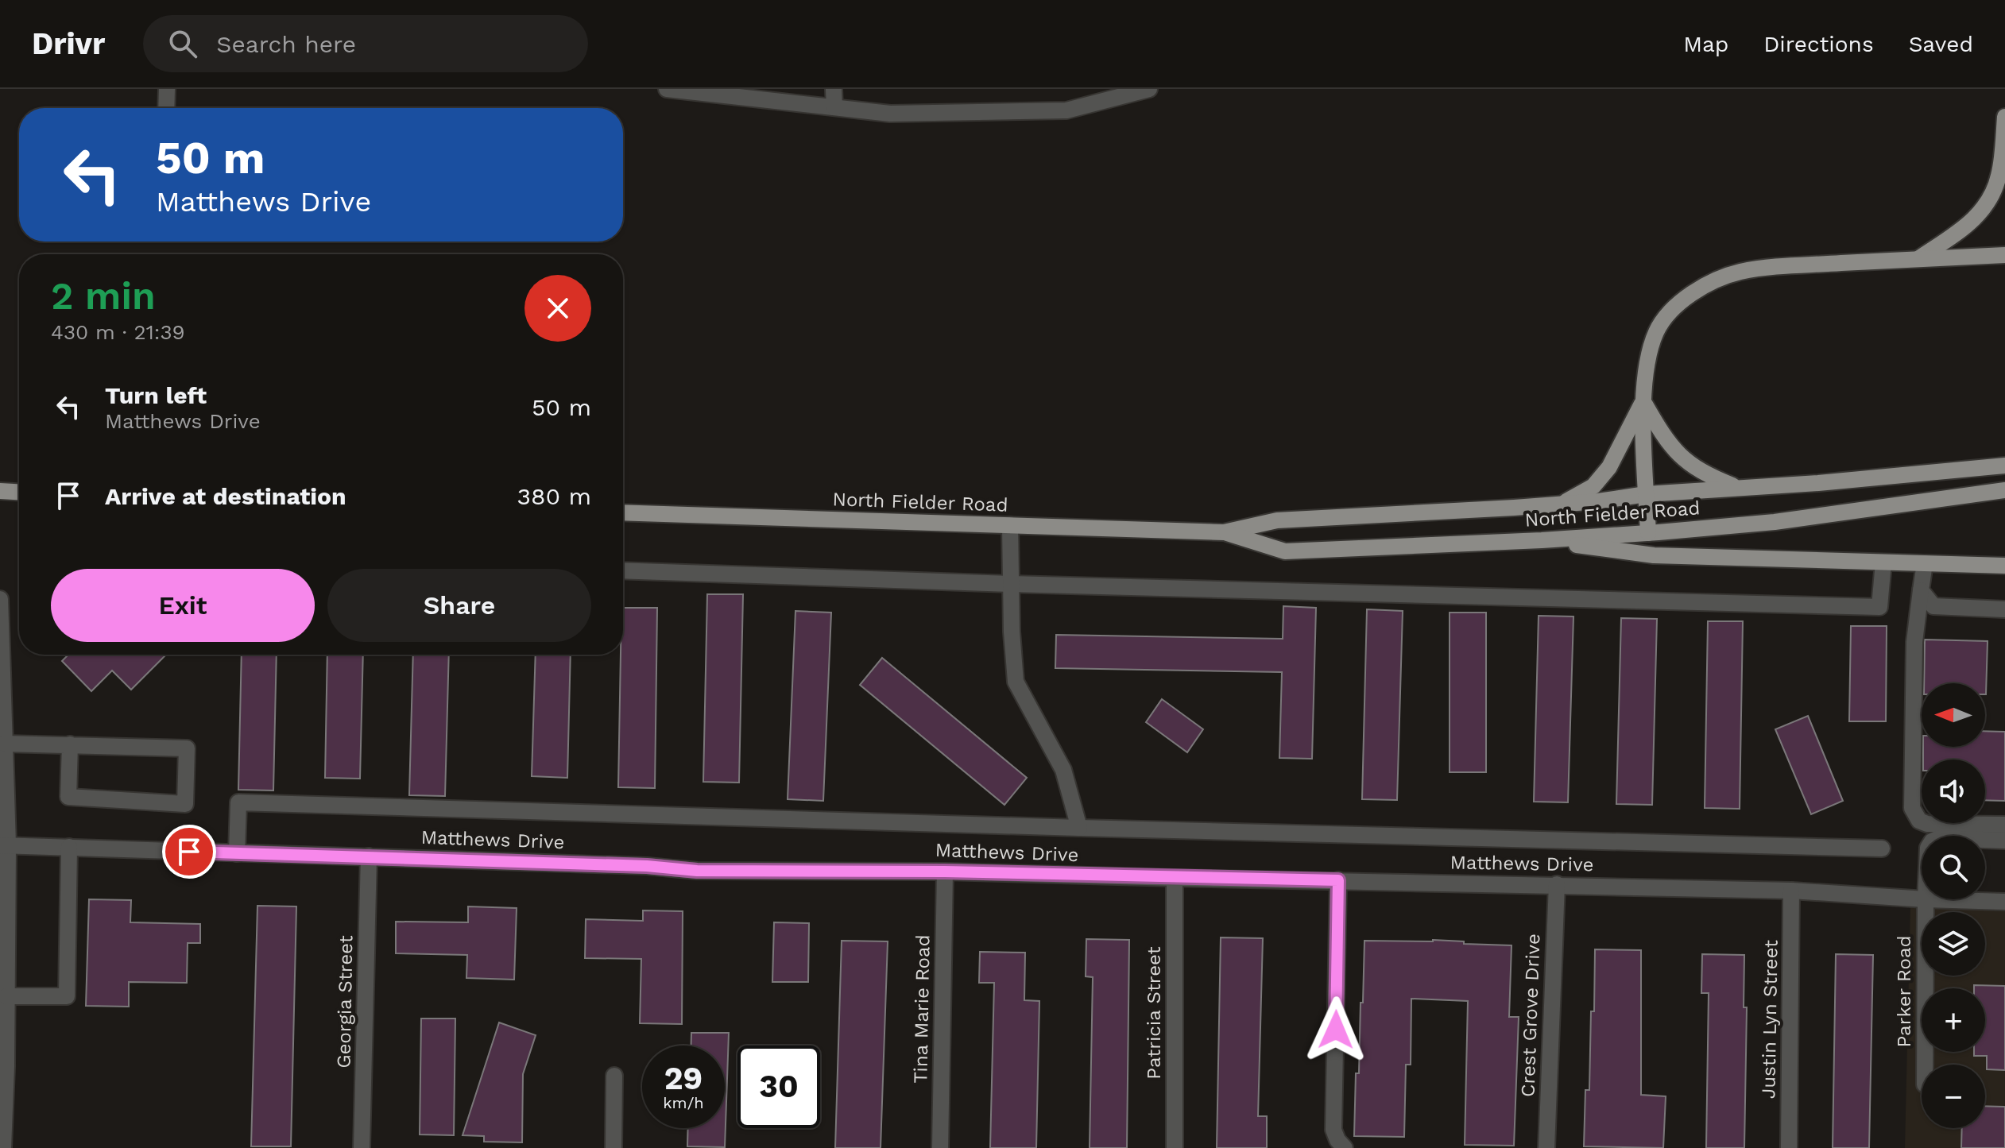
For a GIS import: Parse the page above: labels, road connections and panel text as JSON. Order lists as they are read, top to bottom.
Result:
{
  "streets": {
    "main road": ["North Fielder Road"],
    "street": [
      "Matthews Drive",
      "Parker Road",
      "Georgia Street",
      "Tina Marie Road",
      "Patricia Street",
      "Crest Grove Drive",
      "Justin Lyn Street"
    ]
  },
  "crossings": [
    ["Matthews Drive", "Parker Road"],
    ["Matthews Drive", "Georgia Street"],
    ["Matthews Drive", "Tina Marie Road"],
    ["Matthews Drive", "Patricia Street"],
    ["Matthews Drive", "Crest Grove Drive"],
    ["Matthews Drive", "Justin Lyn Street"]
  ],
  "north": "left",
  "page": {
    "header": "Drivr",
    "search": "Search here",
    "nav": ["Map", "Directions", "Saved"],
    "turn": ["50 m", "Matthews Drive"],
    "heading": ["2 min", "430 m · 21:39"],
    "list": [
      {
        "name": "Turn left",
        "note": "Matthews Drive",
        "value": "50 m"
      },
      {
        "name": "Arrive at destination",
        "value": "380 m"
      }
    ],
    "buttons": ["Exit", "Share"],
    "map_buttons": ["+", "−"],
    "speed": "29 km/h",
    "limit": "30"
  }
}
